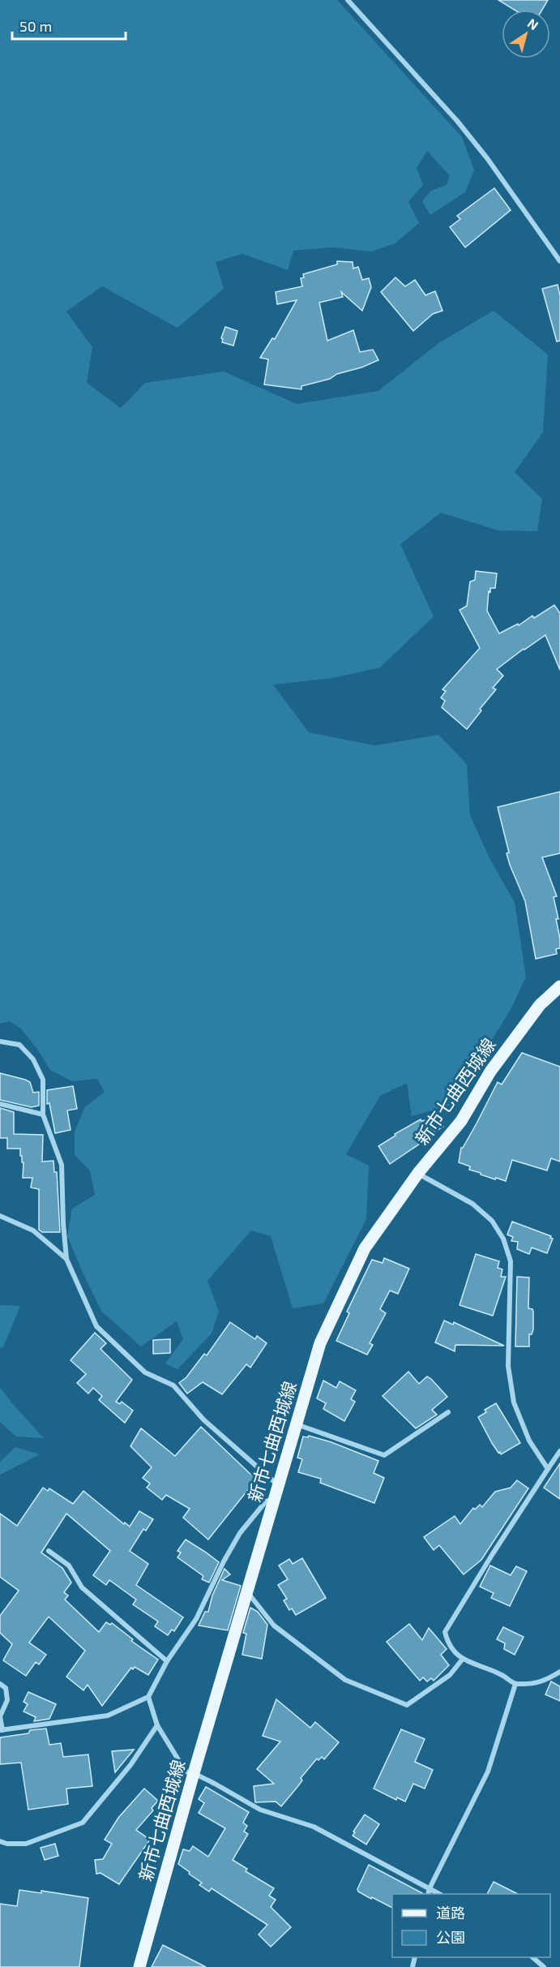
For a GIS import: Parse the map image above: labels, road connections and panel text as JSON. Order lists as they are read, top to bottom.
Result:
{
  "streets": {
    "main road": ["新市七曲西城線"]
  },
  "legend": ["道路", "公園"],
  "scale_bar": "50 m",
  "north": "top right"
}
